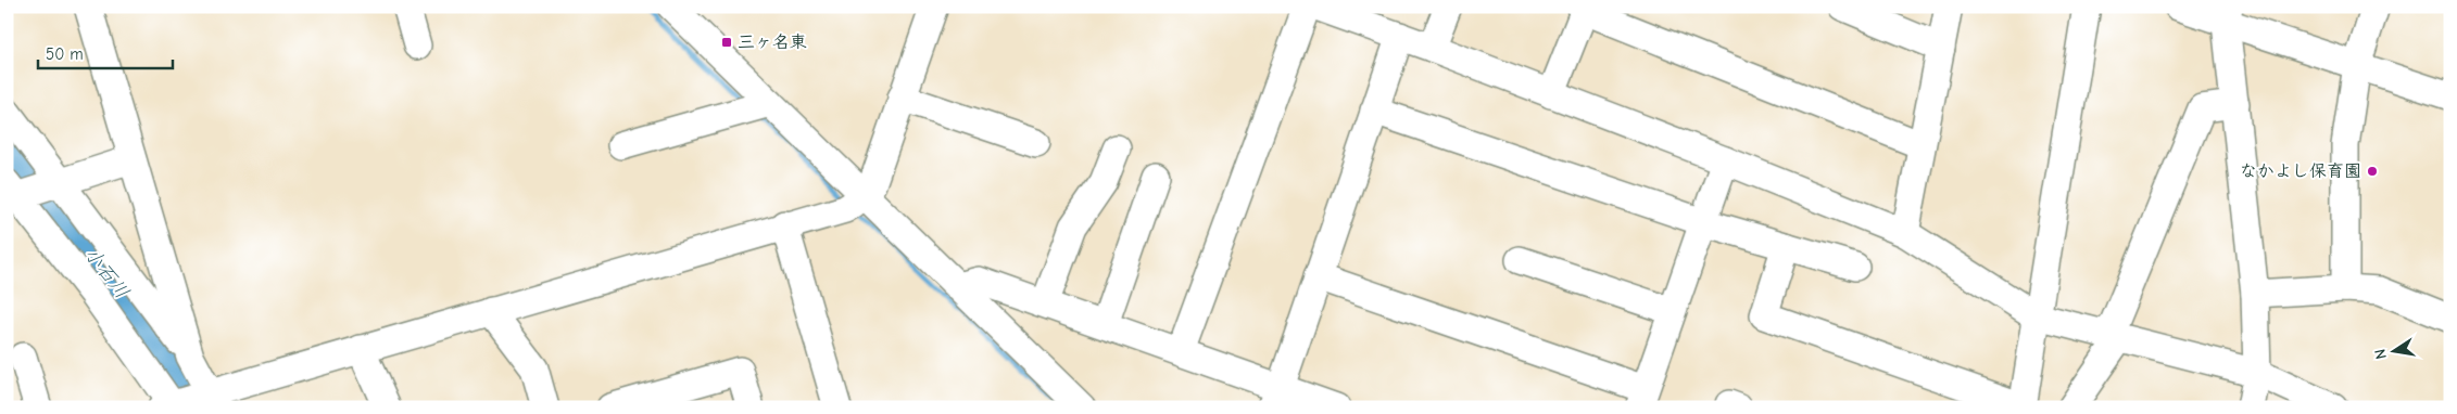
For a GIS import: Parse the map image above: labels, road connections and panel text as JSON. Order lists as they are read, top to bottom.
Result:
{
  "water": ["小石川"],
  "places": {
    "transit": ["三ヶ名東"],
    "other": ["なかよし保育園"]
  },
  "scale_bar": "50 m",
  "north": "left"
}
